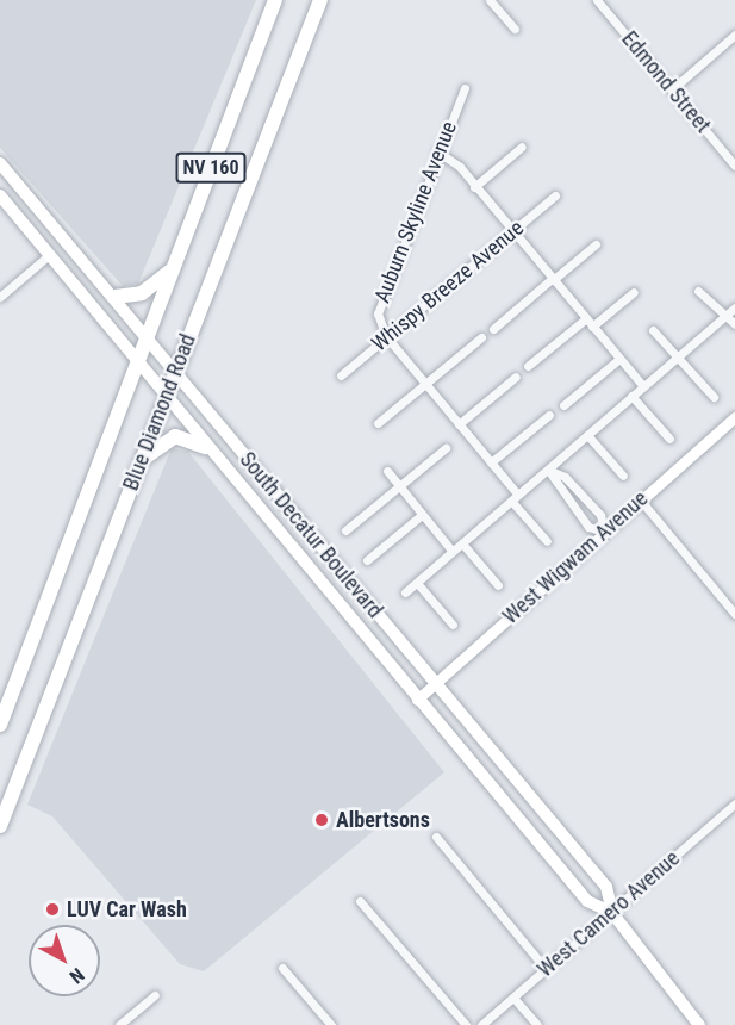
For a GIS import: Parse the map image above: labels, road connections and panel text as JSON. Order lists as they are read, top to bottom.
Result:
{
  "streets": {
    "highway": ["NV 160", "Blue Diamond Road"],
    "main road": ["South Decatur Boulevard"],
    "street": [
      "Edmond Street",
      "Auburn Skyline Avenue",
      "Whispy Breeze Avenue",
      "West Wigwam Avenue",
      "West Camero Avenue"
    ]
  },
  "crossings": [
    ["Auburn Skyline Avenue", "Whispy Breeze Avenue"],
    ["Blue Diamond Road", "South Decatur Boulevard"],
    ["South Decatur Boulevard", "West Wigwam Avenue"],
    ["South Decatur Boulevard", "West Camero Avenue"]
  ],
  "places": ["Albertsons", "LUV Car Wash"],
  "north": "bottom right"
}
